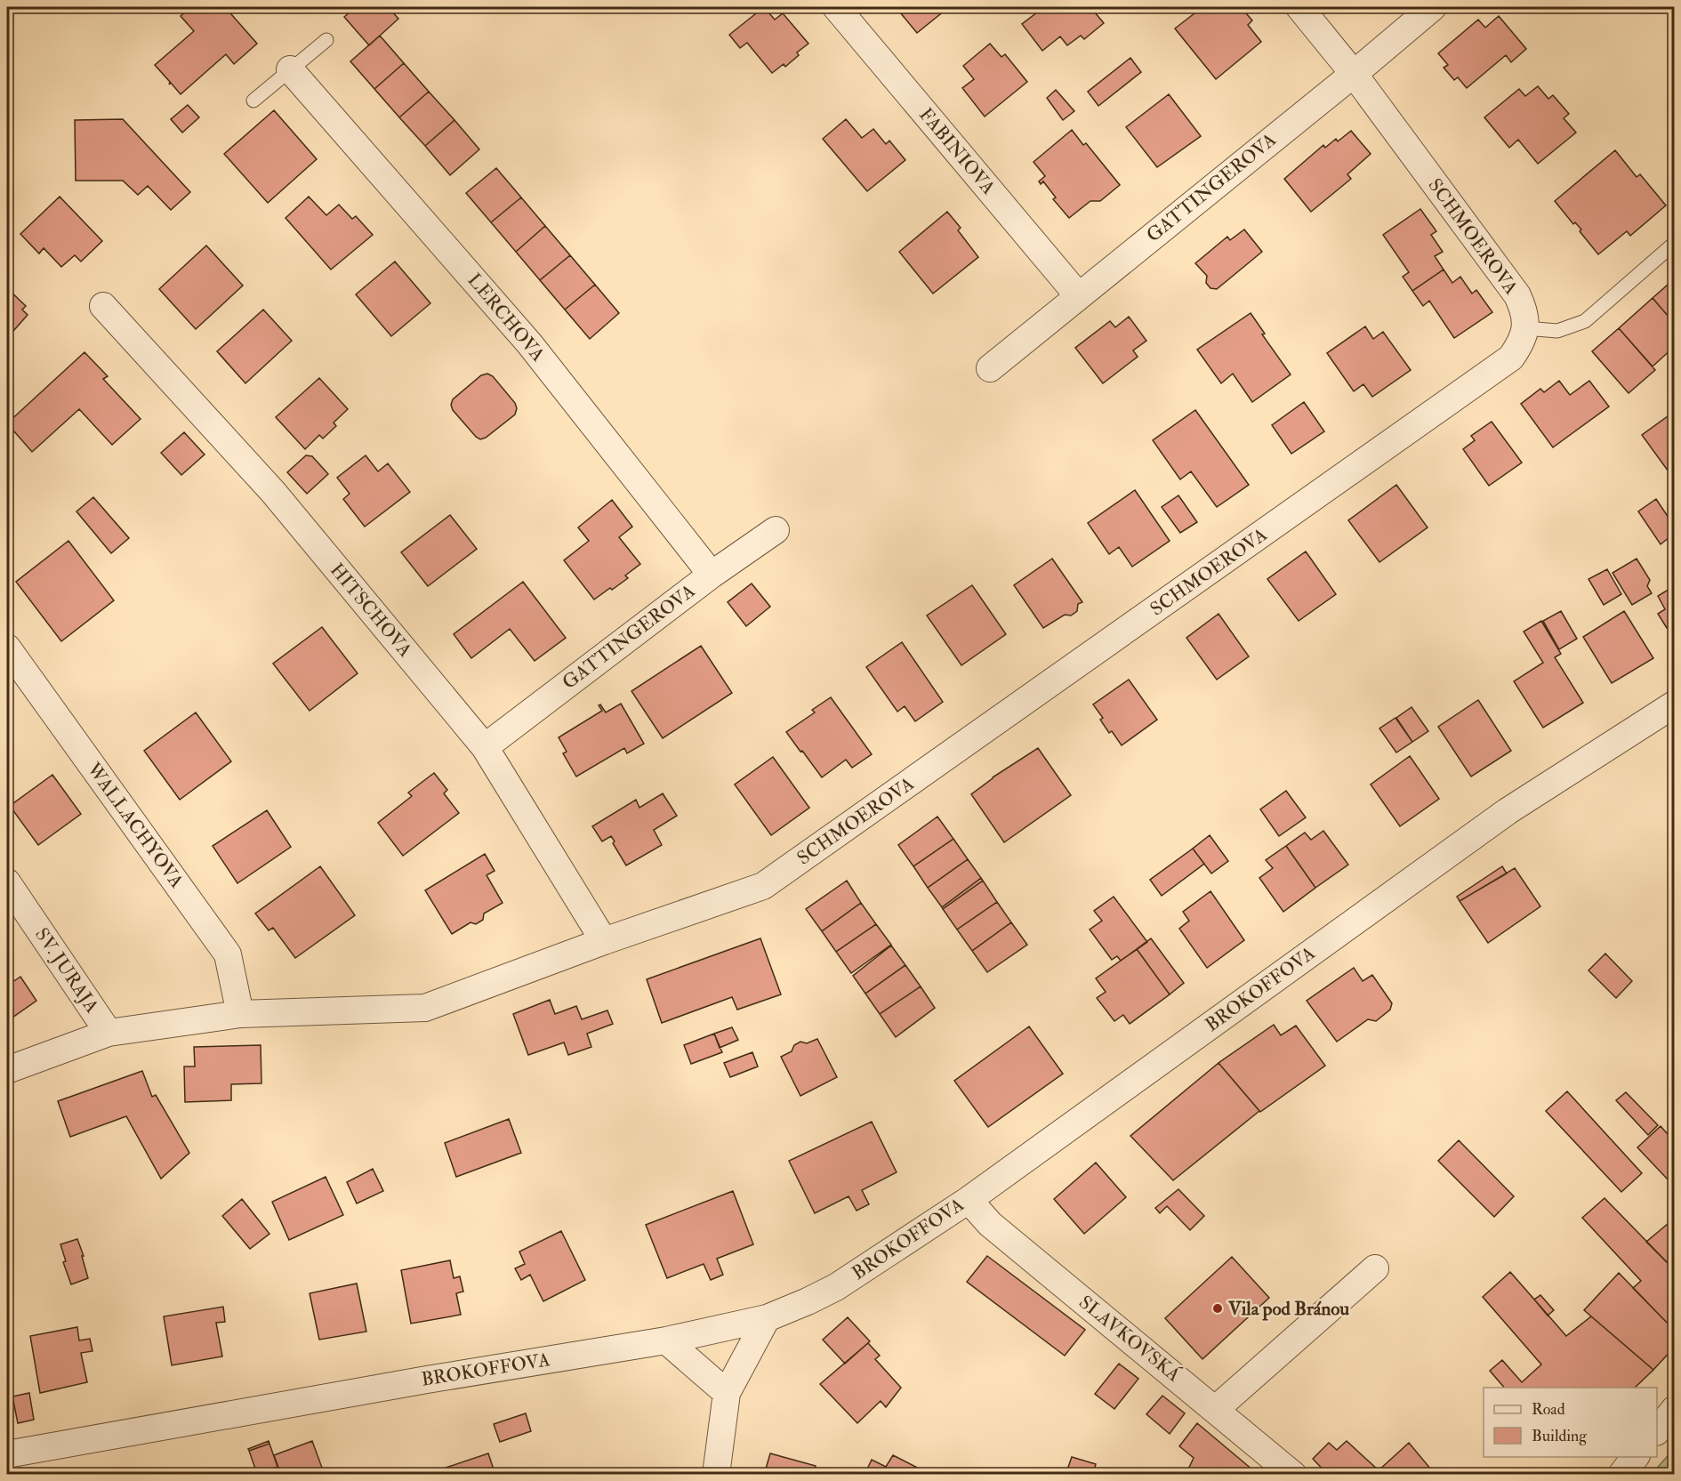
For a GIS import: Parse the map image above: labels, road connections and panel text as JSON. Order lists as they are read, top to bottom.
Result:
{
  "streets": {
    "street": [
      "FABINIOVA",
      "GATTINGEROVA",
      "SCHMOEROVA",
      "LERCHOVA",
      "HITSCHOVA",
      "WALLACHYOVA",
      "SV. JURAJA",
      "BROKOFFOVA",
      "SLAVKOVSKÁ"
    ]
  },
  "crossings": [
    ["FABINIOVA", "GATTINGEROVA"],
    ["GATTINGEROVA", "SCHMOEROVA"],
    ["GATTINGEROVA", "LERCHOVA"],
    ["GATTINGEROVA", "HITSCHOVA"],
    ["SCHMOEROVA", "HITSCHOVA"],
    ["SCHMOEROVA", "WALLACHYOVA"],
    ["SCHMOEROVA", "SV. JURAJA"],
    ["BROKOFFOVA", "SLAVKOVSKÁ"]
  ],
  "places": ["Vila pod Bránou"],
  "legend": ["Road", "Building"]
}
